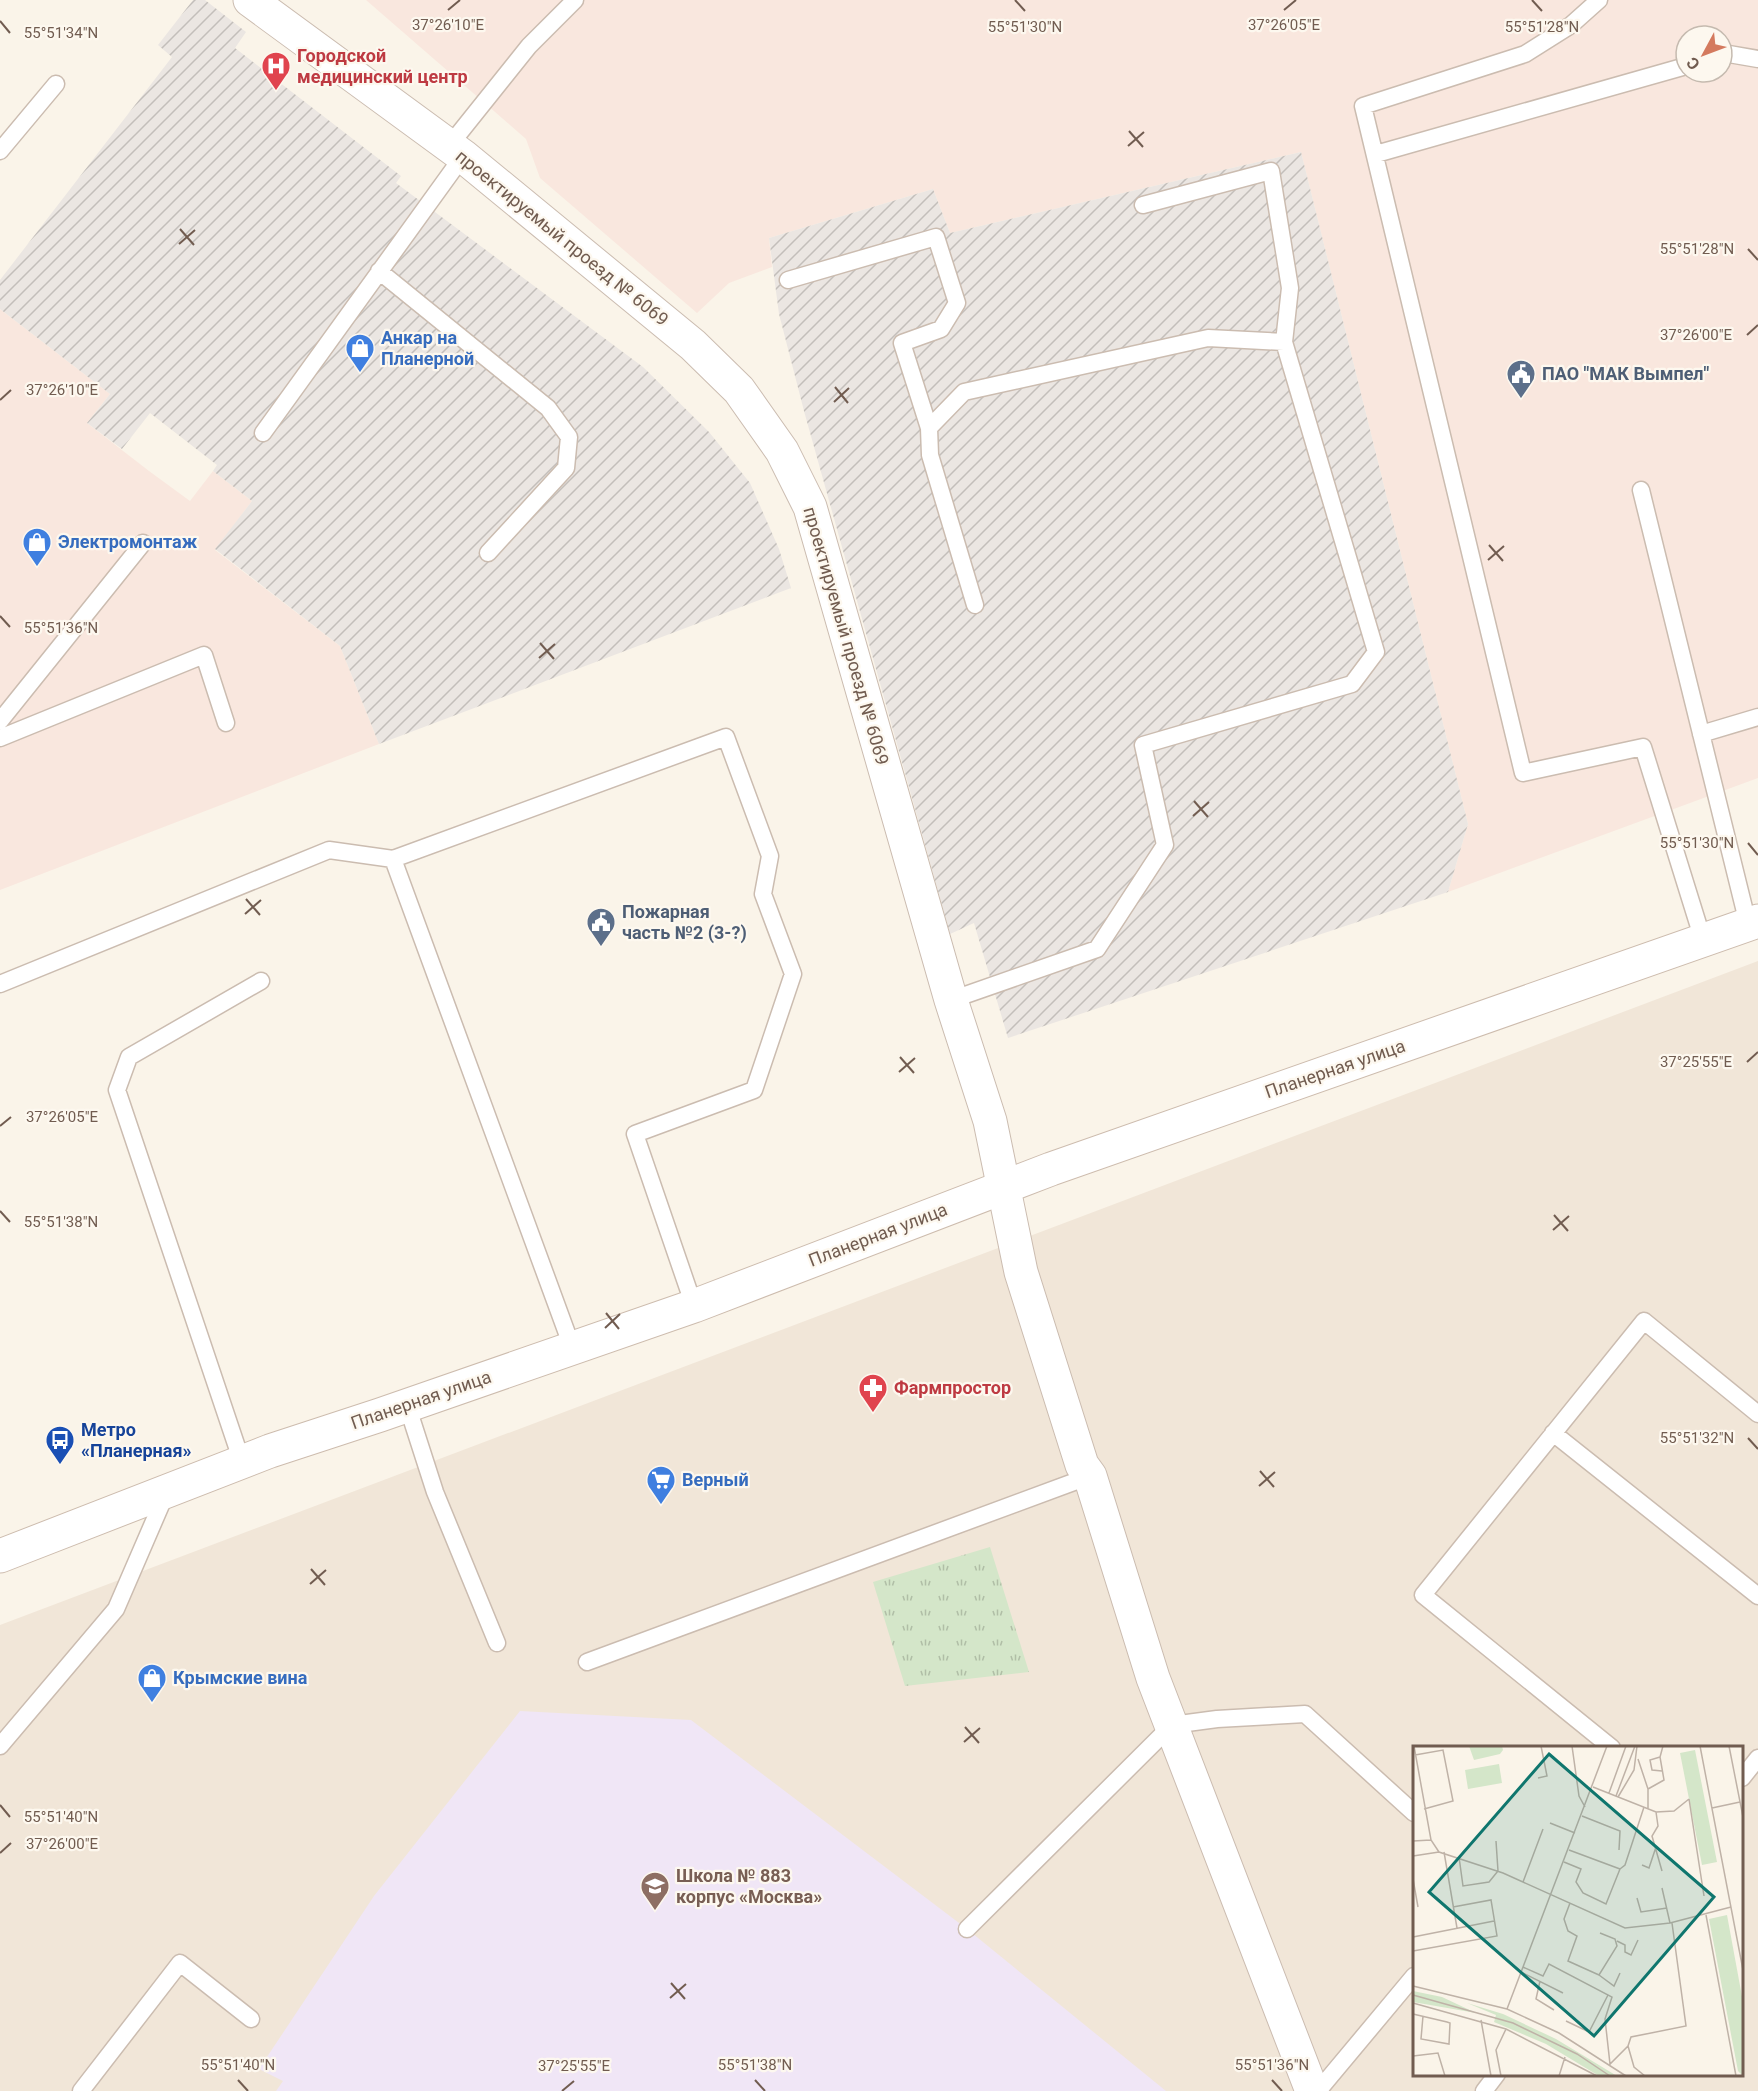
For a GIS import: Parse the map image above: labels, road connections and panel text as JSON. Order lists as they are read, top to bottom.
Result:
{
  "streets": {
    "street": ["проектируемый проезд № 6069", "Планерная улица"]
  },
  "crossings": [
    ["проектируемый проезд № 6069", "Планерная улица"]
  ],
  "places": {
    "hospital": ["Городской медицинский центр"],
    "shop": ["Анкар на Планерной", "Электромонтаж", "Крымские вина"],
    "public building": ["ПАО \"МАК Вымпел\"", "Пожарная часть №2 (3-?)"],
    "pharmacy": ["Фармпростор"],
    "bus stop": ["Метро «Планерная»"],
    "supermarket": ["Верный"],
    "school or university": ["Школа № 883 корпус «Москва»"]
  },
  "north": "bottom left",
  "coordinates": [
    "37°26'10\"E",
    "37°26'05\"E",
    "55°51'30\"N",
    "55°51'28\"N",
    "55°51'34\"N",
    "37°26'00\"E",
    "55°51'36\"N",
    "37°25'55\"E",
    "55°51'38\"N",
    "55°51'32\"N",
    "55°51'40\"N"
  ]
}
